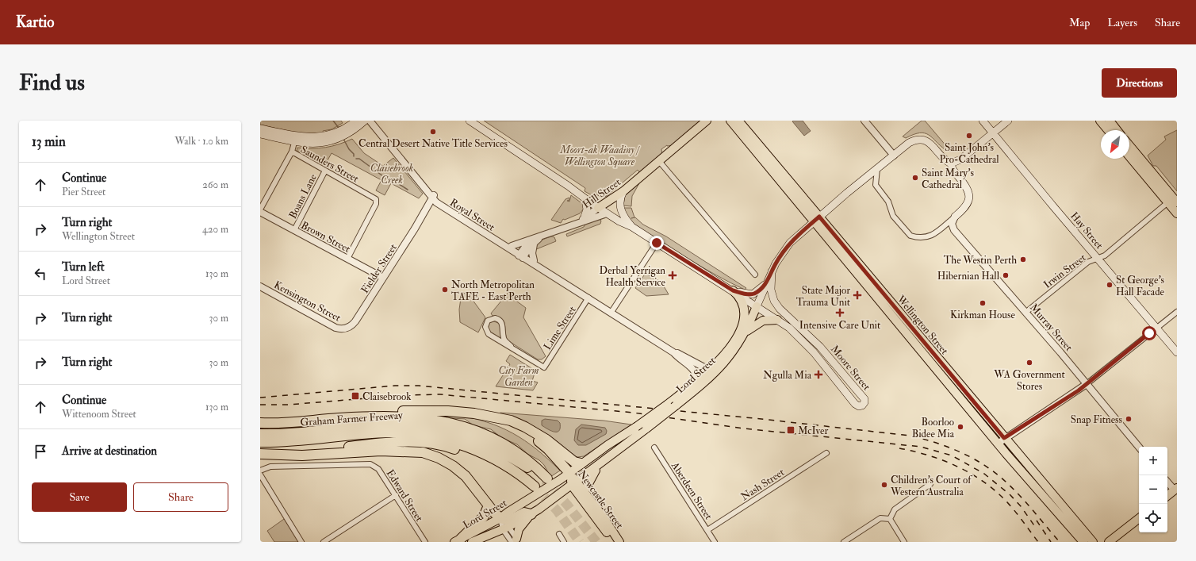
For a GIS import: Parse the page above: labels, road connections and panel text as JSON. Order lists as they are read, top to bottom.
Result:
{
  "streets": {
    "highway": ["Graham Farmer Freeway"],
    "main road": [
      "Hill Street",
      "Hay Street",
      "Wellington Street",
      "Moore Street",
      "Lord Street",
      "Newcastle Street"
    ],
    "street": [
      "Saunders Street",
      "Boans Lane",
      "Royal Street",
      "Brown Street",
      "Fielder Street",
      "Irwin Street",
      "Kensington Street",
      "Murray Street",
      "Lime Street",
      "Nash Street",
      "Aberdeen Street",
      "Edward Street"
    ]
  },
  "crossings": [
    ["Saunders Street", "Boans Lane"],
    ["Saunders Street", "Brown Street"],
    ["Hill Street", "Royal Street"],
    ["Boans Lane", "Brown Street"],
    ["Royal Street", "Fielder Street"],
    ["Royal Street", "Lime Street"],
    ["Royal Street", "Lord Street"],
    ["Hay Street", "Irwin Street"],
    ["Brown Street", "Fielder Street"],
    ["Fielder Street", "Kensington Street"],
    ["Irwin Street", "Murray Street"],
    ["Wellington Street", "Lord Street"],
    ["Murray Street", "Lord Street"],
    ["Moore Street", "Lord Street"],
    ["Lord Street", "Newcastle Street"],
    ["Nash Street", "Aberdeen Street"]
  ],
  "parks": ["Moort-ak Waadiny / Wellington Square", "Claisebrook Creek", "City Farm Garden"],
  "places": {
    "other": [
      "Central Desert Native Title Services",
      "Saint John's Pro-Cathedral",
      "Saint Mary's Cathedral",
      "The Westin Perth",
      "Hibernian Hall",
      "St George's Hall Facade",
      "North Metropolitan TAFE - East Perth",
      "Kirkman House",
      "WA Government Stores",
      "Snap Fitness",
      "Boorloo Bidee Mia",
      "Children's Court of Western Australia"
    ],
    "health": [
      "Derbal Yerrigan Health Service",
      "State Major Trauma Unit",
      "Intensive Care Unit",
      "Ngulla Mia"
    ],
    "transit": ["Claisebrook", "McIver"]
  },
  "north": "bottom left",
  "page": {
    "header": "Kartio",
    "nav": ["Map", "Layers", "Share"],
    "buttons": [
      "Directions",
      ["Save", "Share"]
    ],
    "title": "Find us",
    "heading": ["13 min", "Walk · 1.0 km"],
    "list": [
      ["Continue", "Pier Street", "260 m"],
      ["Turn right", "Wellington Street", "420 m"],
      ["Turn left", "Lord Street", "130 m"],
      ["Turn right", "30 m"],
      ["Turn right", "30 m"],
      ["Continue", "Wittenoom Street", "130 m"],
      "Arrive at destination"
    ],
    "map_buttons": ["+", "−"]
  }
}
